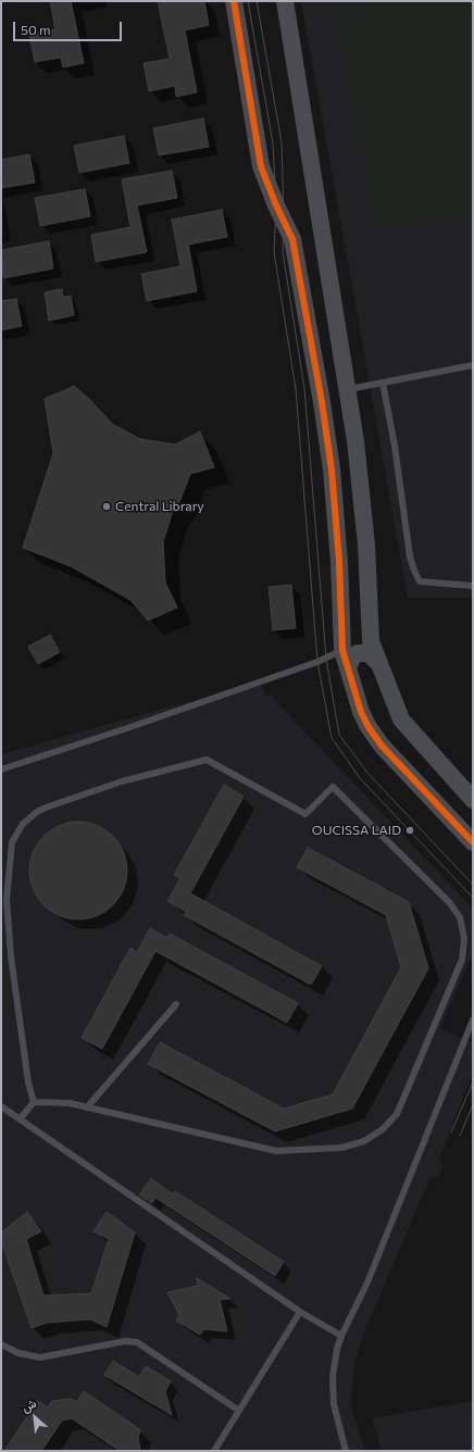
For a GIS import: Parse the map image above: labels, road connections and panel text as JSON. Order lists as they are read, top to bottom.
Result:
{
  "places": ["Central Library", "OUCISSA LAID"],
  "scale_bar": "50 m",
  "north": "top left"
}
